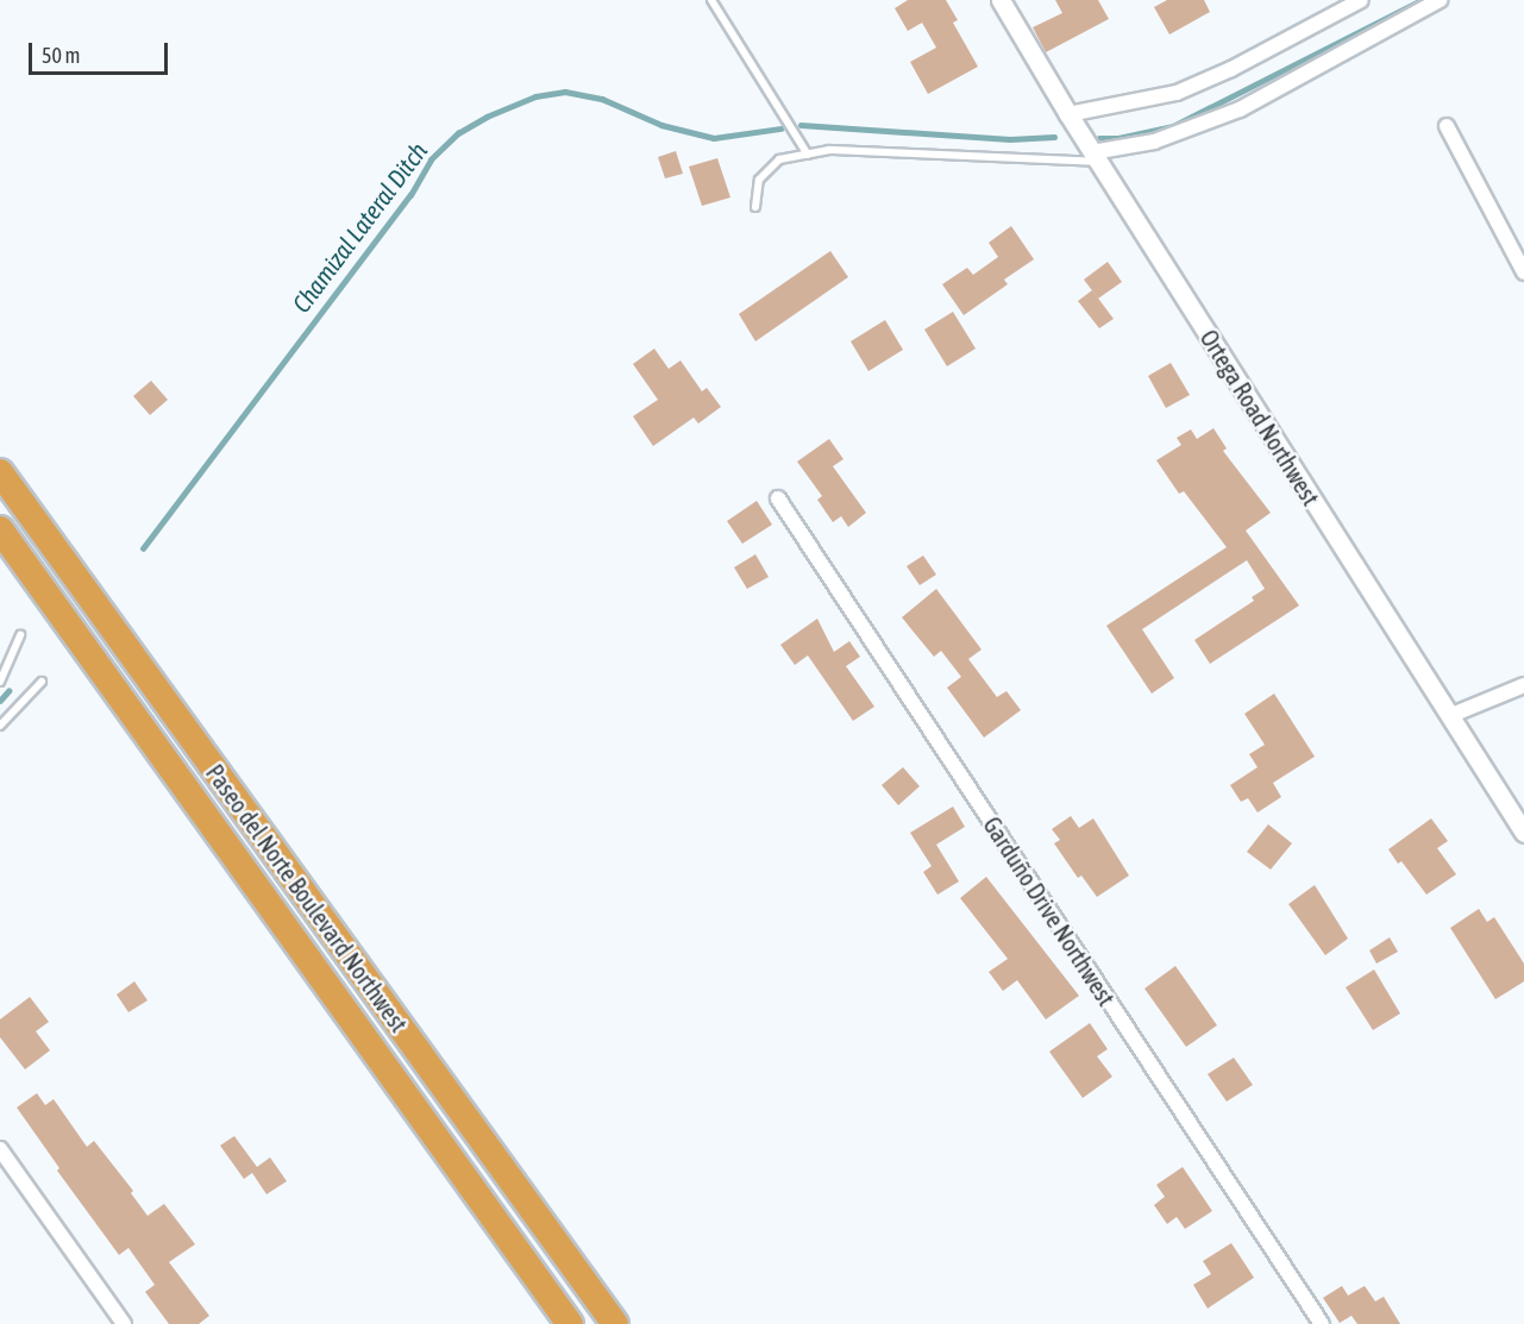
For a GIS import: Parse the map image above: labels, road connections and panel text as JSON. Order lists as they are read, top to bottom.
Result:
{
  "streets": {
    "highway": ["Paseo del Norte Boulevard Northwest"],
    "street": ["Ortega Road Northwest", "Garduño Drive Northwest"]
  },
  "water": ["Chamizal Lateral Ditch"],
  "scale_bar": "50 m"
}
